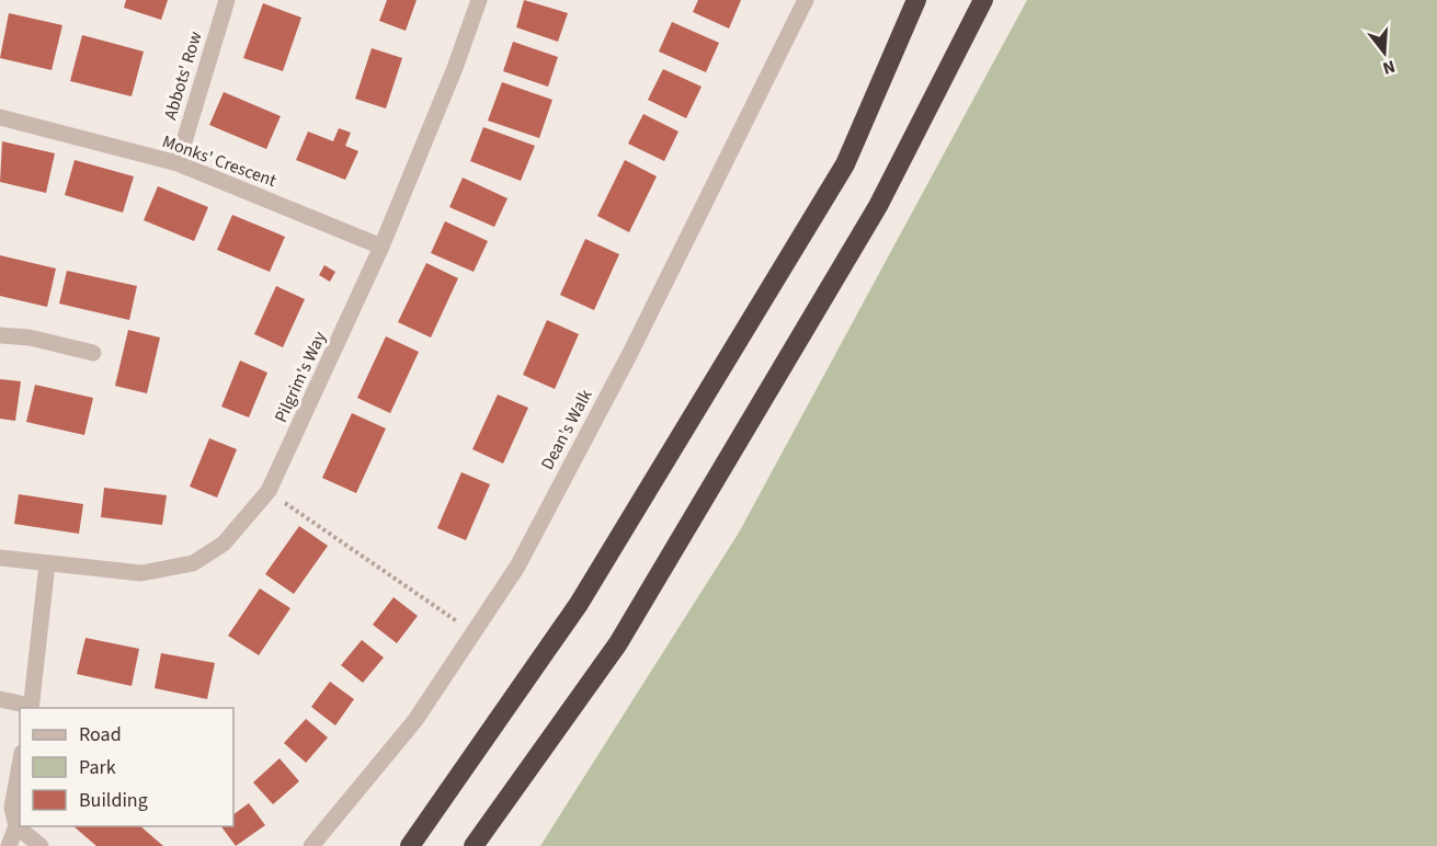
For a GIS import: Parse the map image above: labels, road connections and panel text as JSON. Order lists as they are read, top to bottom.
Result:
{
  "streets": {
    "street": [
      "Abbots' Row",
      "Monks' Crescent",
      "Pilgrim's Way",
      "Dean's Walk"
    ]
  },
  "crossings": [
    ["Abbots' Row", "Monks' Crescent"],
    ["Monks' Crescent", "Pilgrim's Way"]
  ],
  "legend": ["Road", "Park", "Building"],
  "north": "bottom"
}
